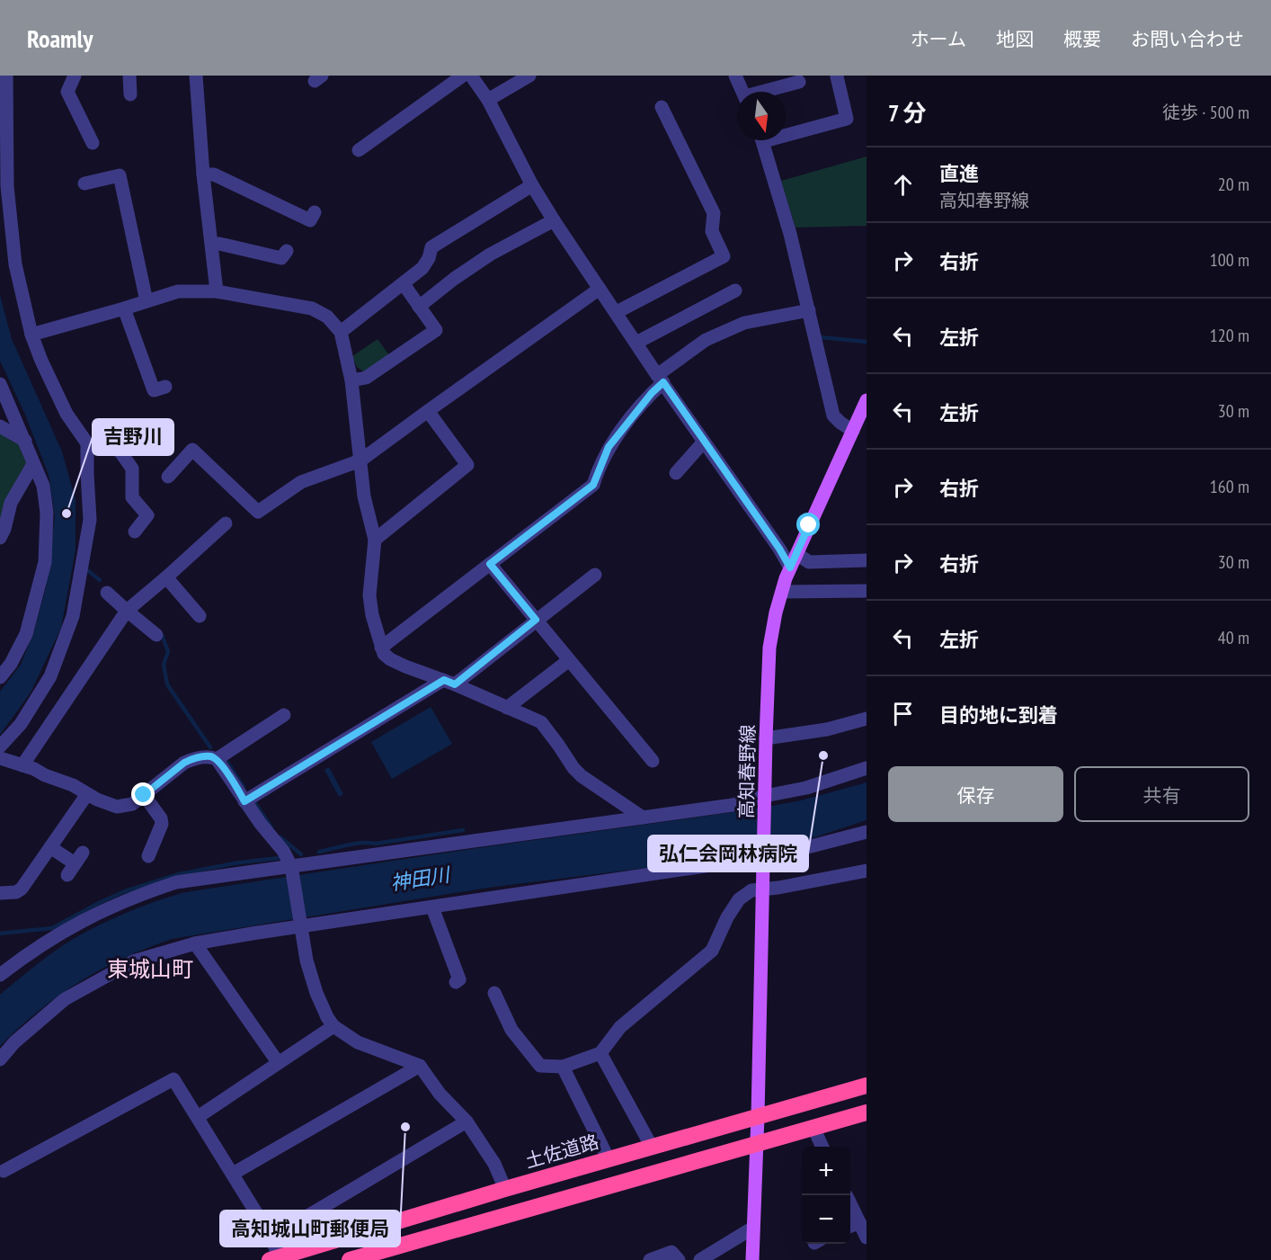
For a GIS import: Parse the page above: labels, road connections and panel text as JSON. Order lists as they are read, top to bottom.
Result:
{
  "streets": {
    "highway": ["土佐道路"],
    "main road": ["高知春野線"]
  },
  "crossings": [
    ["高知春野線", "土佐道路"]
  ],
  "districts": ["東城山町"],
  "water": ["神田川"],
  "places": ["吉野川", "弘仁会岡林病院", "高知城山町郵便局"],
  "north": "bottom",
  "page": {
    "header": "Roamly",
    "nav": [
      "ホーム",
      "地図",
      "概要",
      "お問い合わせ"
    ],
    "heading": ["7 分", "徒歩 · 500 m"],
    "list": [
      ["直進", "高知春野線", "20 m"],
      ["右折", "100 m"],
      ["左折", "120 m"],
      ["左折", "30 m"],
      ["右折", "160 m"],
      ["右折", "30 m"],
      ["左折", "40 m"],
      "目的地に到着"
    ],
    "buttons": ["保存", "共有"],
    "map_buttons": ["+", "−"]
  }
}
